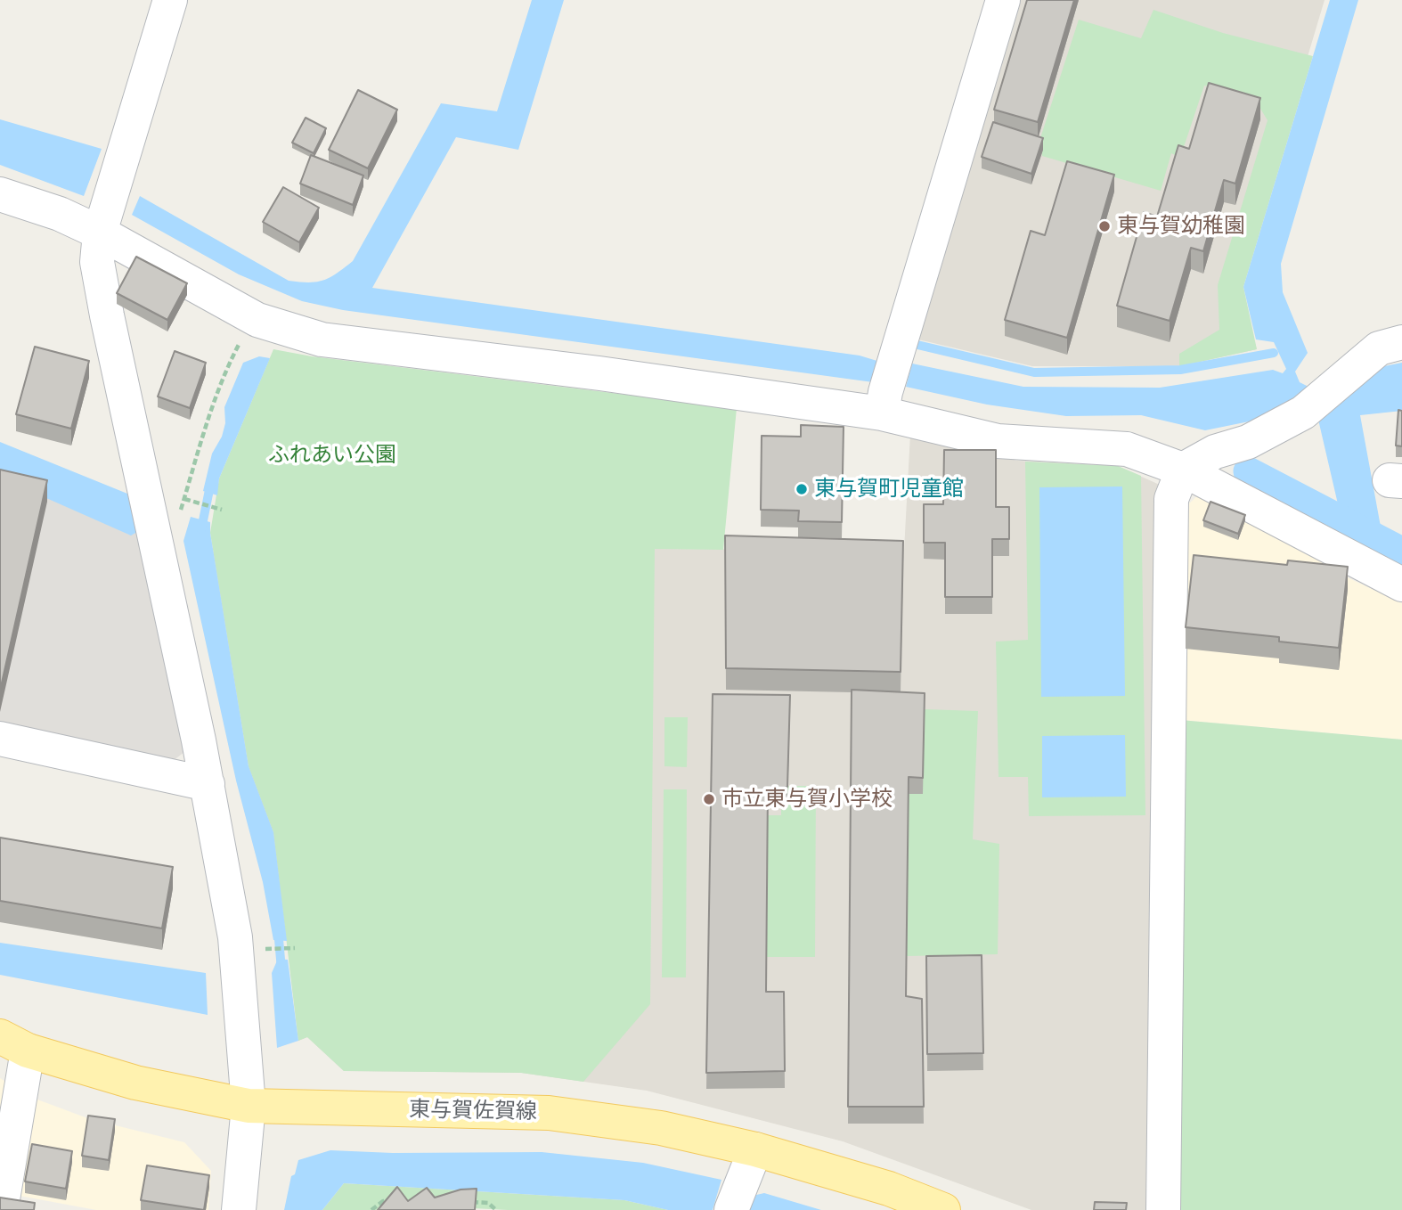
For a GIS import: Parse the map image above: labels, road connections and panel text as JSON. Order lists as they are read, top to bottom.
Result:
{
  "streets": {
    "main road": ["東与賀佐賀線"]
  },
  "parks": ["ふれあい公園"],
  "places": ["東与賀幼稚園", "東与賀町児童館", "市立東与賀小学校"]
}
